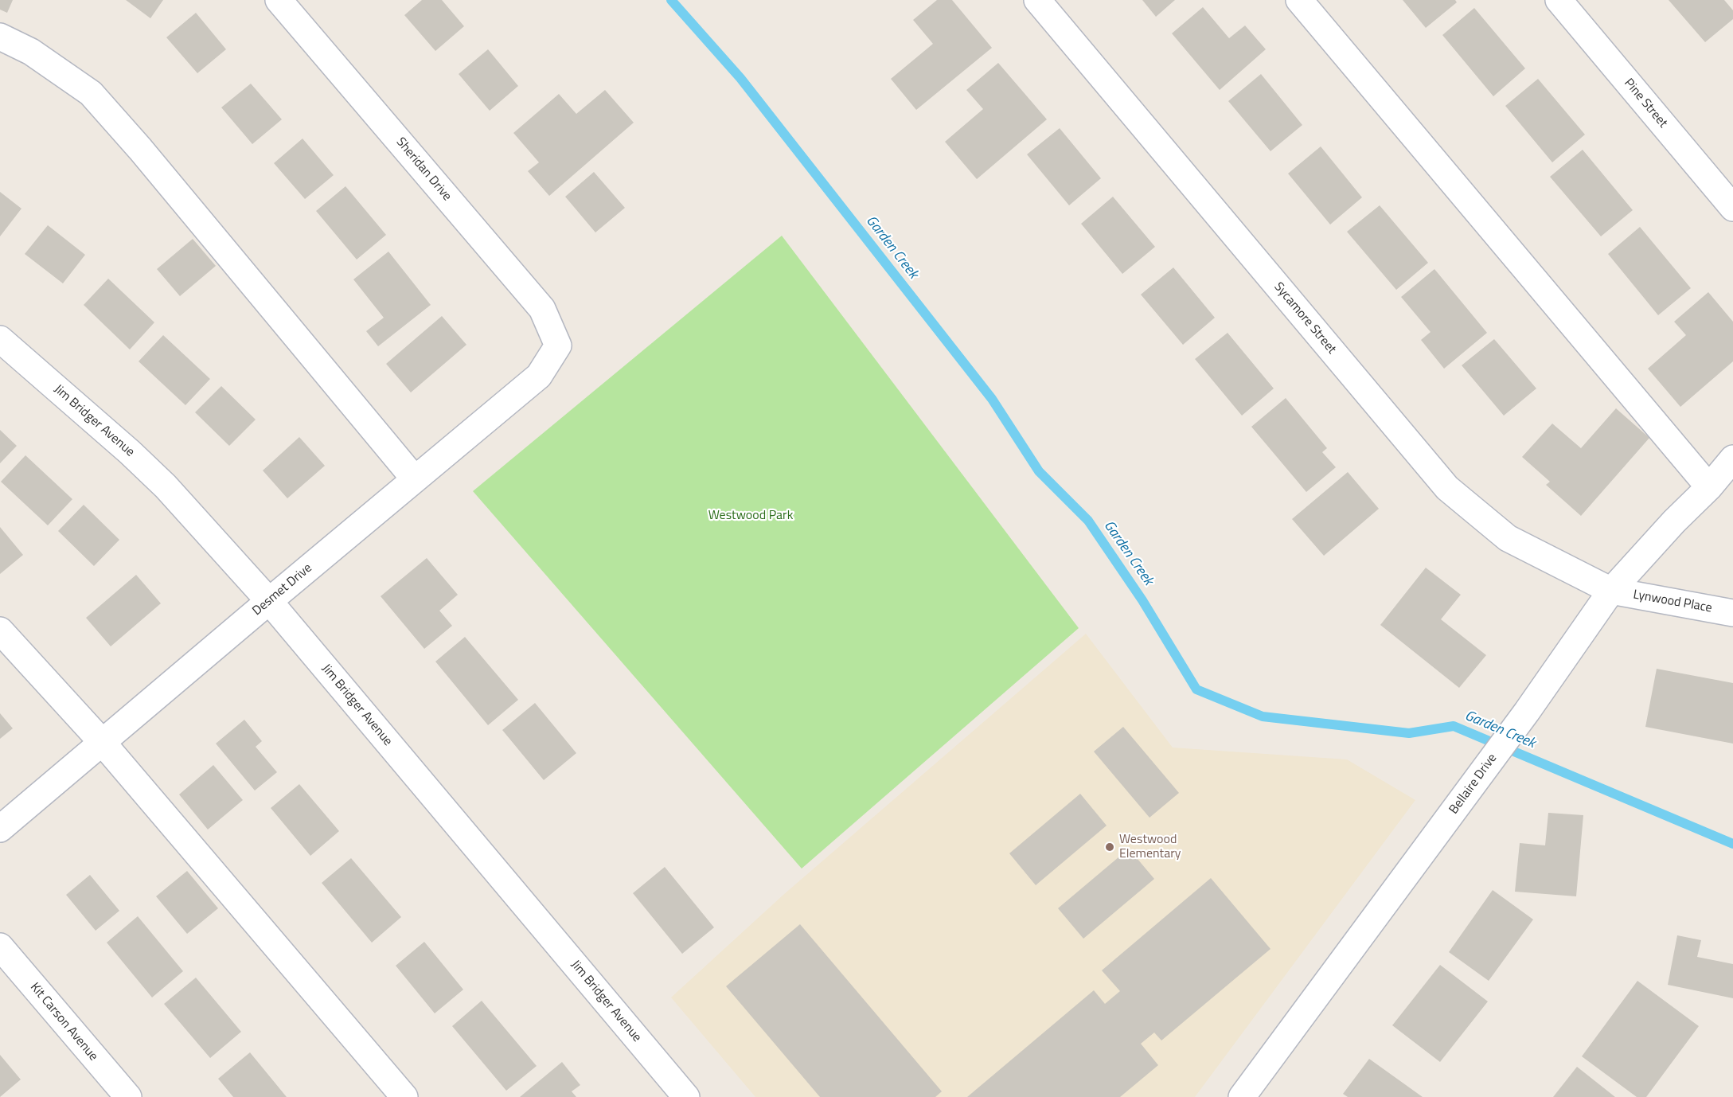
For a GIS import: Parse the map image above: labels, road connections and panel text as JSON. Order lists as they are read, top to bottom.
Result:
{
  "streets": {
    "street": [
      "Pine Street",
      "Sheridan Drive",
      "Sycamore Street",
      "Jim Bridger Avenue",
      "Desmet Drive",
      "Lynwood Place",
      "Bellaire Drive",
      "Kit Carson Avenue"
    ]
  },
  "crossings": [
    ["Sheridan Drive", "Desmet Drive"],
    ["Sycamore Street", "Lynwood Place"],
    ["Sycamore Street", "Bellaire Drive"],
    ["Jim Bridger Avenue", "Desmet Drive"],
    ["Lynwood Place", "Bellaire Drive"]
  ],
  "water": ["Garden Creek"],
  "parks": ["Westwood Park"],
  "places": ["Westwood Elementary"]
}
